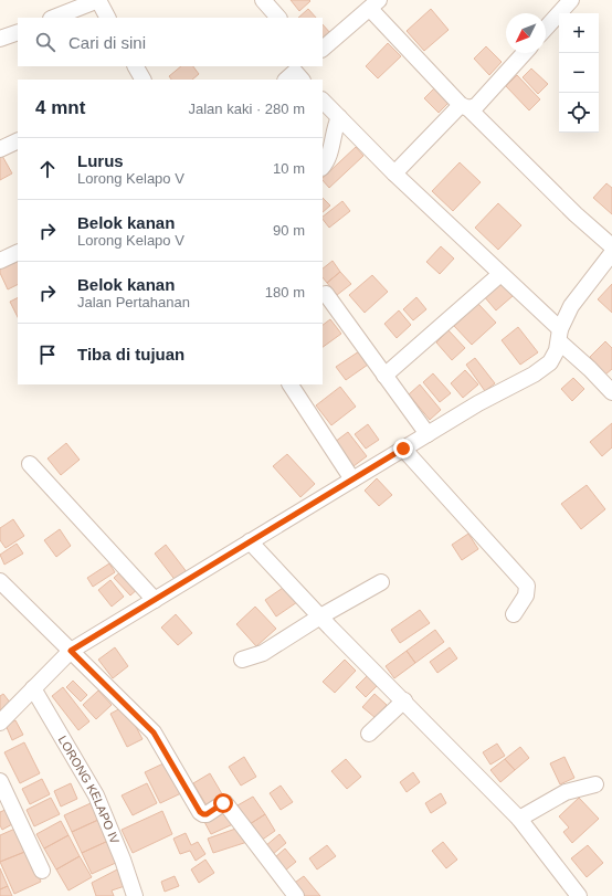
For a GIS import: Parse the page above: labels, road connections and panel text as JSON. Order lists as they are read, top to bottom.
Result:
{
  "streets": {
    "street": ["LORONG KELAPO IV"]
  },
  "north": "bottom left",
  "page": {
    "map_buttons": ["+", "−"],
    "search": "Cari di sini",
    "heading": ["4 mnt", "Jalan kaki · 280 m"],
    "list": [
      ["Lurus", "Lorong Kelapo V", "10 m"],
      ["Belok kanan", "Lorong Kelapo V", "90 m"],
      ["Belok kanan", "Jalan Pertahanan", "180 m"],
      "Tiba di tujuan"
    ]
  }
}
